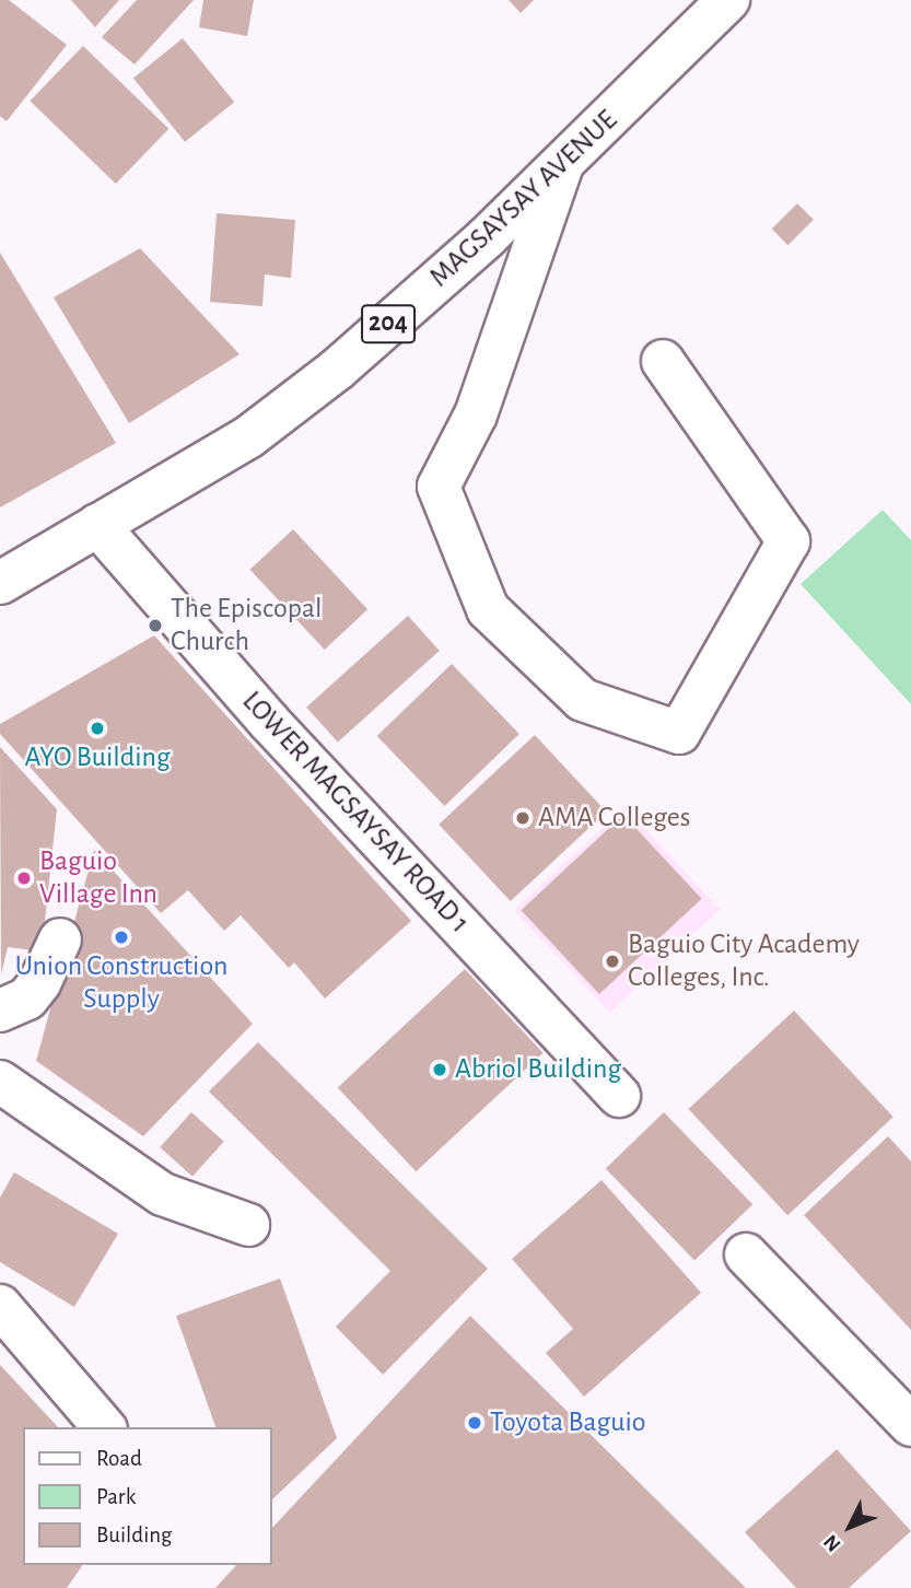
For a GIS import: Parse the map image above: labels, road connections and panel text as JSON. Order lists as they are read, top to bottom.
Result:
{
  "streets": {
    "main road": ["MAGSAYSAY AVENUE", "204", "LOWER MAGSAYSAY ROAD 1"]
  },
  "crossings": [
    ["MAGSAYSAY AVENUE", "LOWER MAGSAYSAY ROAD 1"]
  ],
  "places": [
    "The Episcopal Church",
    "AYO Building",
    "AMA Colleges",
    "Baguio Village Inn",
    "Union Construction Supply",
    "Baguio City Academy Colleges, Inc.",
    "Abriol Building",
    "Toyota Baguio"
  ],
  "legend": ["Road", "Park", "Building"],
  "north": "bottom left"
}
